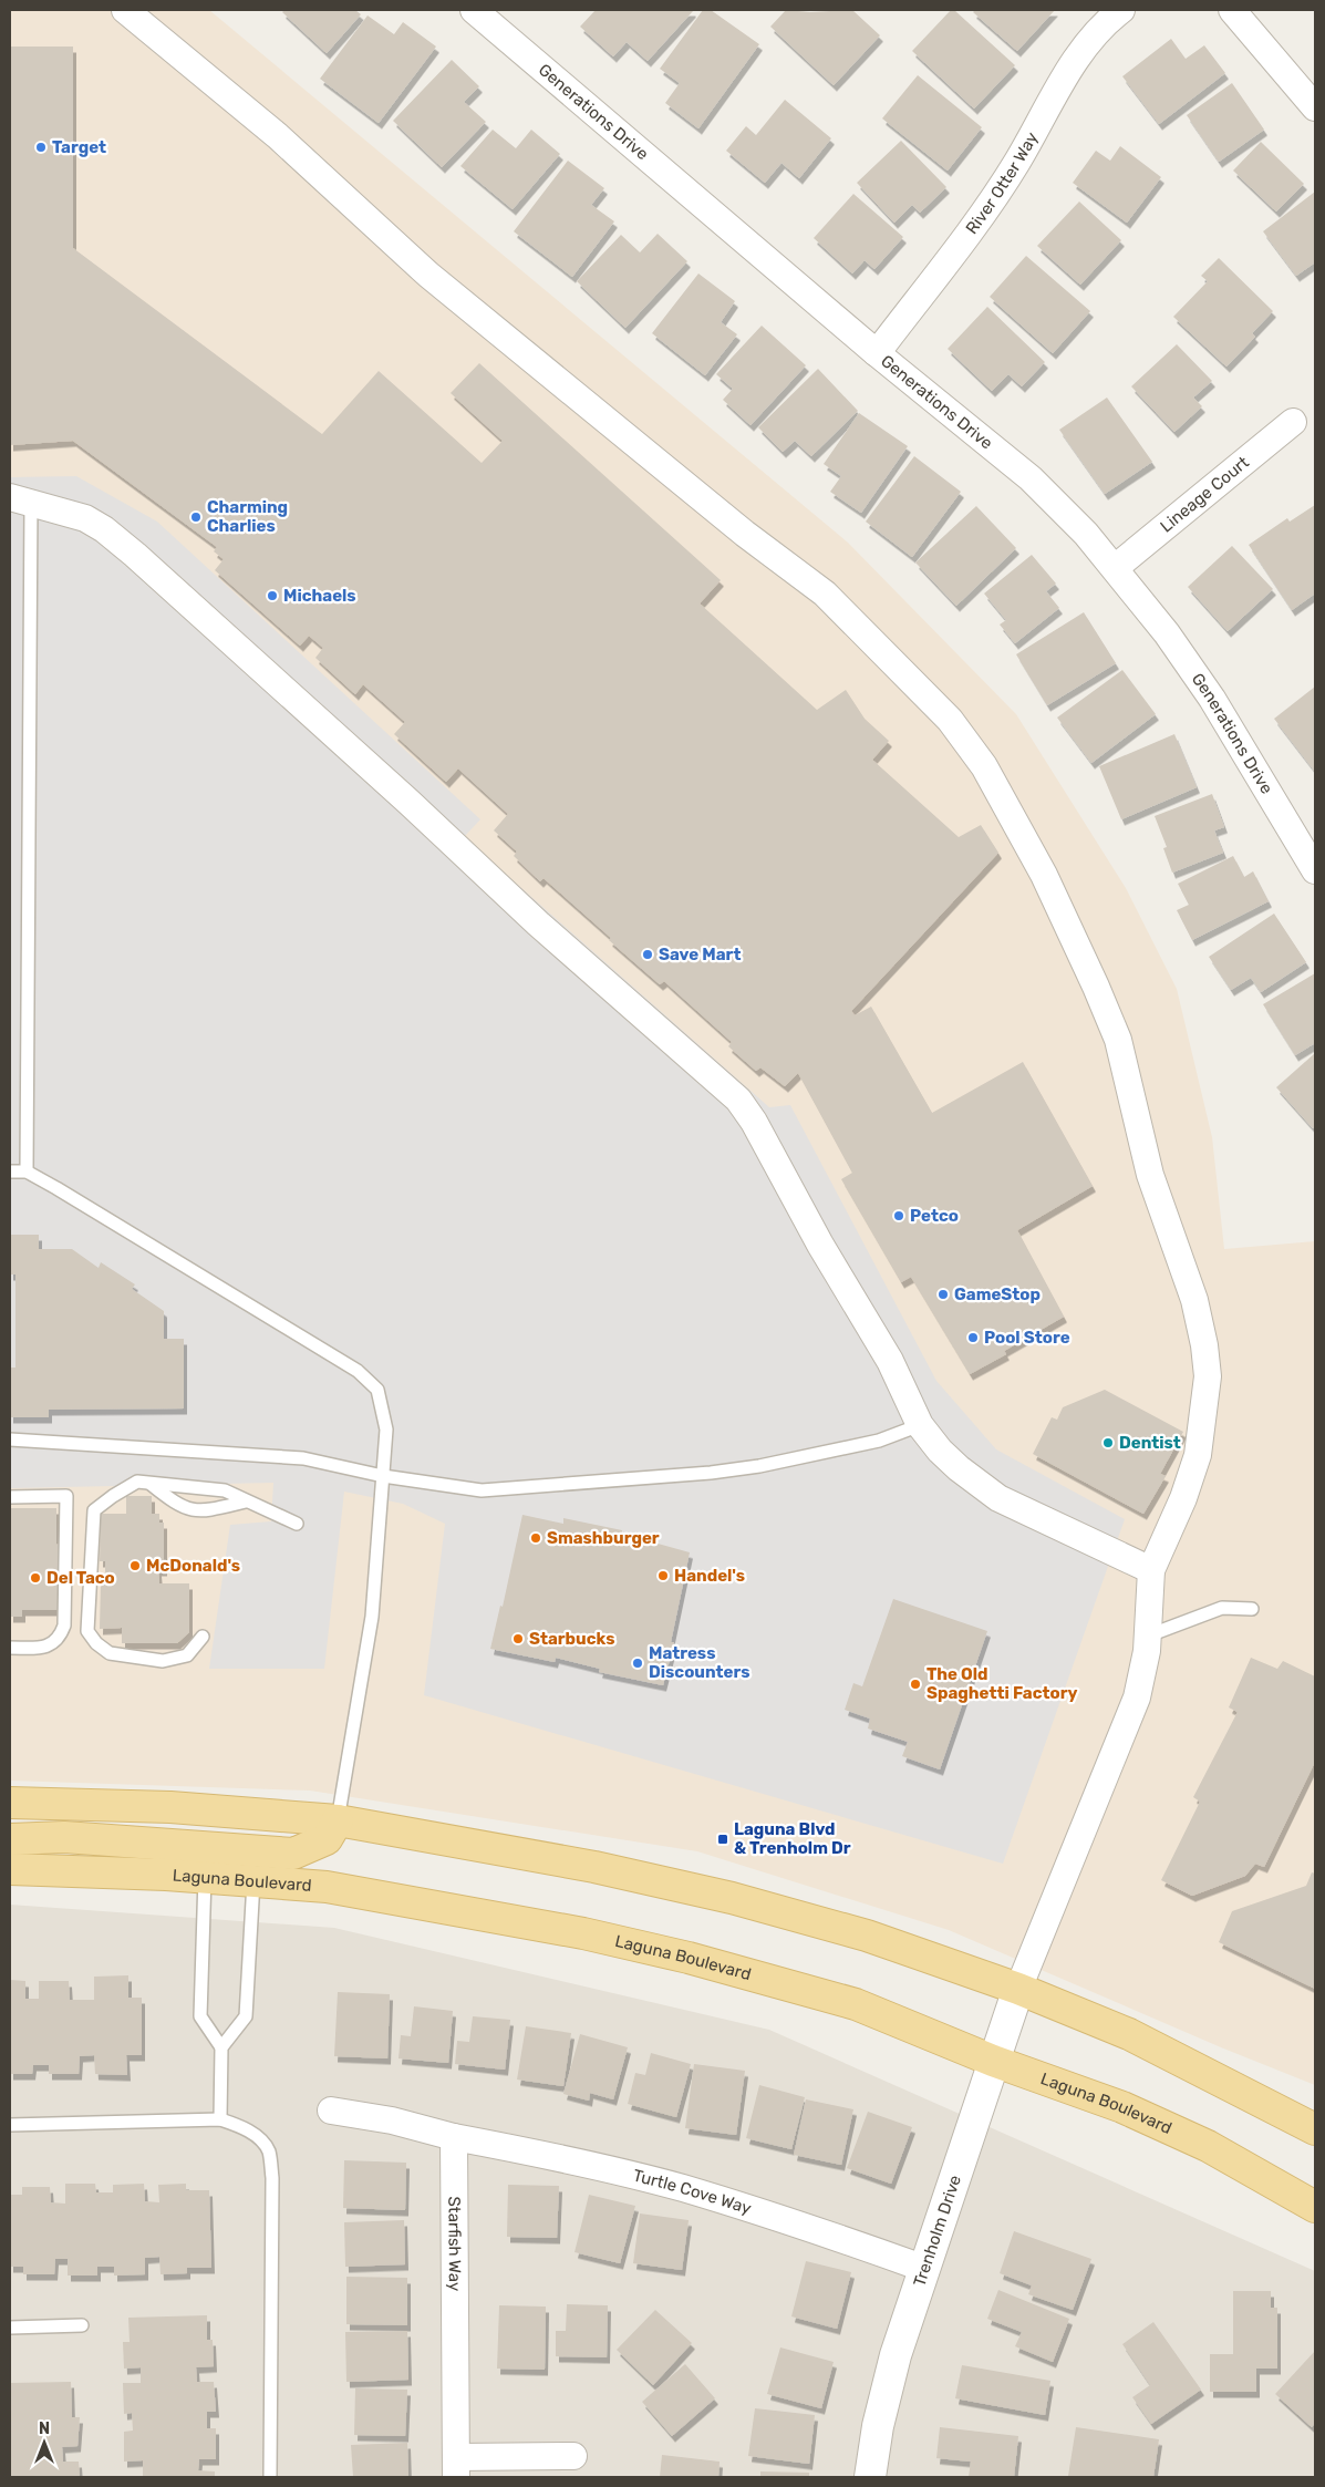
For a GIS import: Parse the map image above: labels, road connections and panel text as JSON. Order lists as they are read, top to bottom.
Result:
{
  "streets": {
    "main road": ["Laguna Boulevard"],
    "street": [
      "Generations Drive",
      "River Otter Way",
      "Lineage Court",
      "Turtle Cove Way",
      "Trenholm Drive",
      "Starfish Way"
    ]
  },
  "crossings": [
    ["Generations Drive", "River Otter Way"],
    ["Generations Drive", "Lineage Court"],
    ["Laguna Boulevard", "Trenholm Drive"],
    ["Turtle Cove Way", "Trenholm Drive"],
    ["Turtle Cove Way", "Starfish Way"]
  ],
  "places": {
    "other": [
      "Target",
      "Charming Charlies",
      "Michaels",
      "Save Mart",
      "Petco",
      "GameStop",
      "Pool Store",
      "Dentist",
      "Smashburger",
      "McDonald's",
      "Handel's",
      "Del Taco",
      "Starbucks",
      "Matress Discounters",
      "The Old Spaghetti Factory"
    ],
    "transit": ["Laguna Blvd & Trenholm Dr"]
  },
  "north": "top"
}
